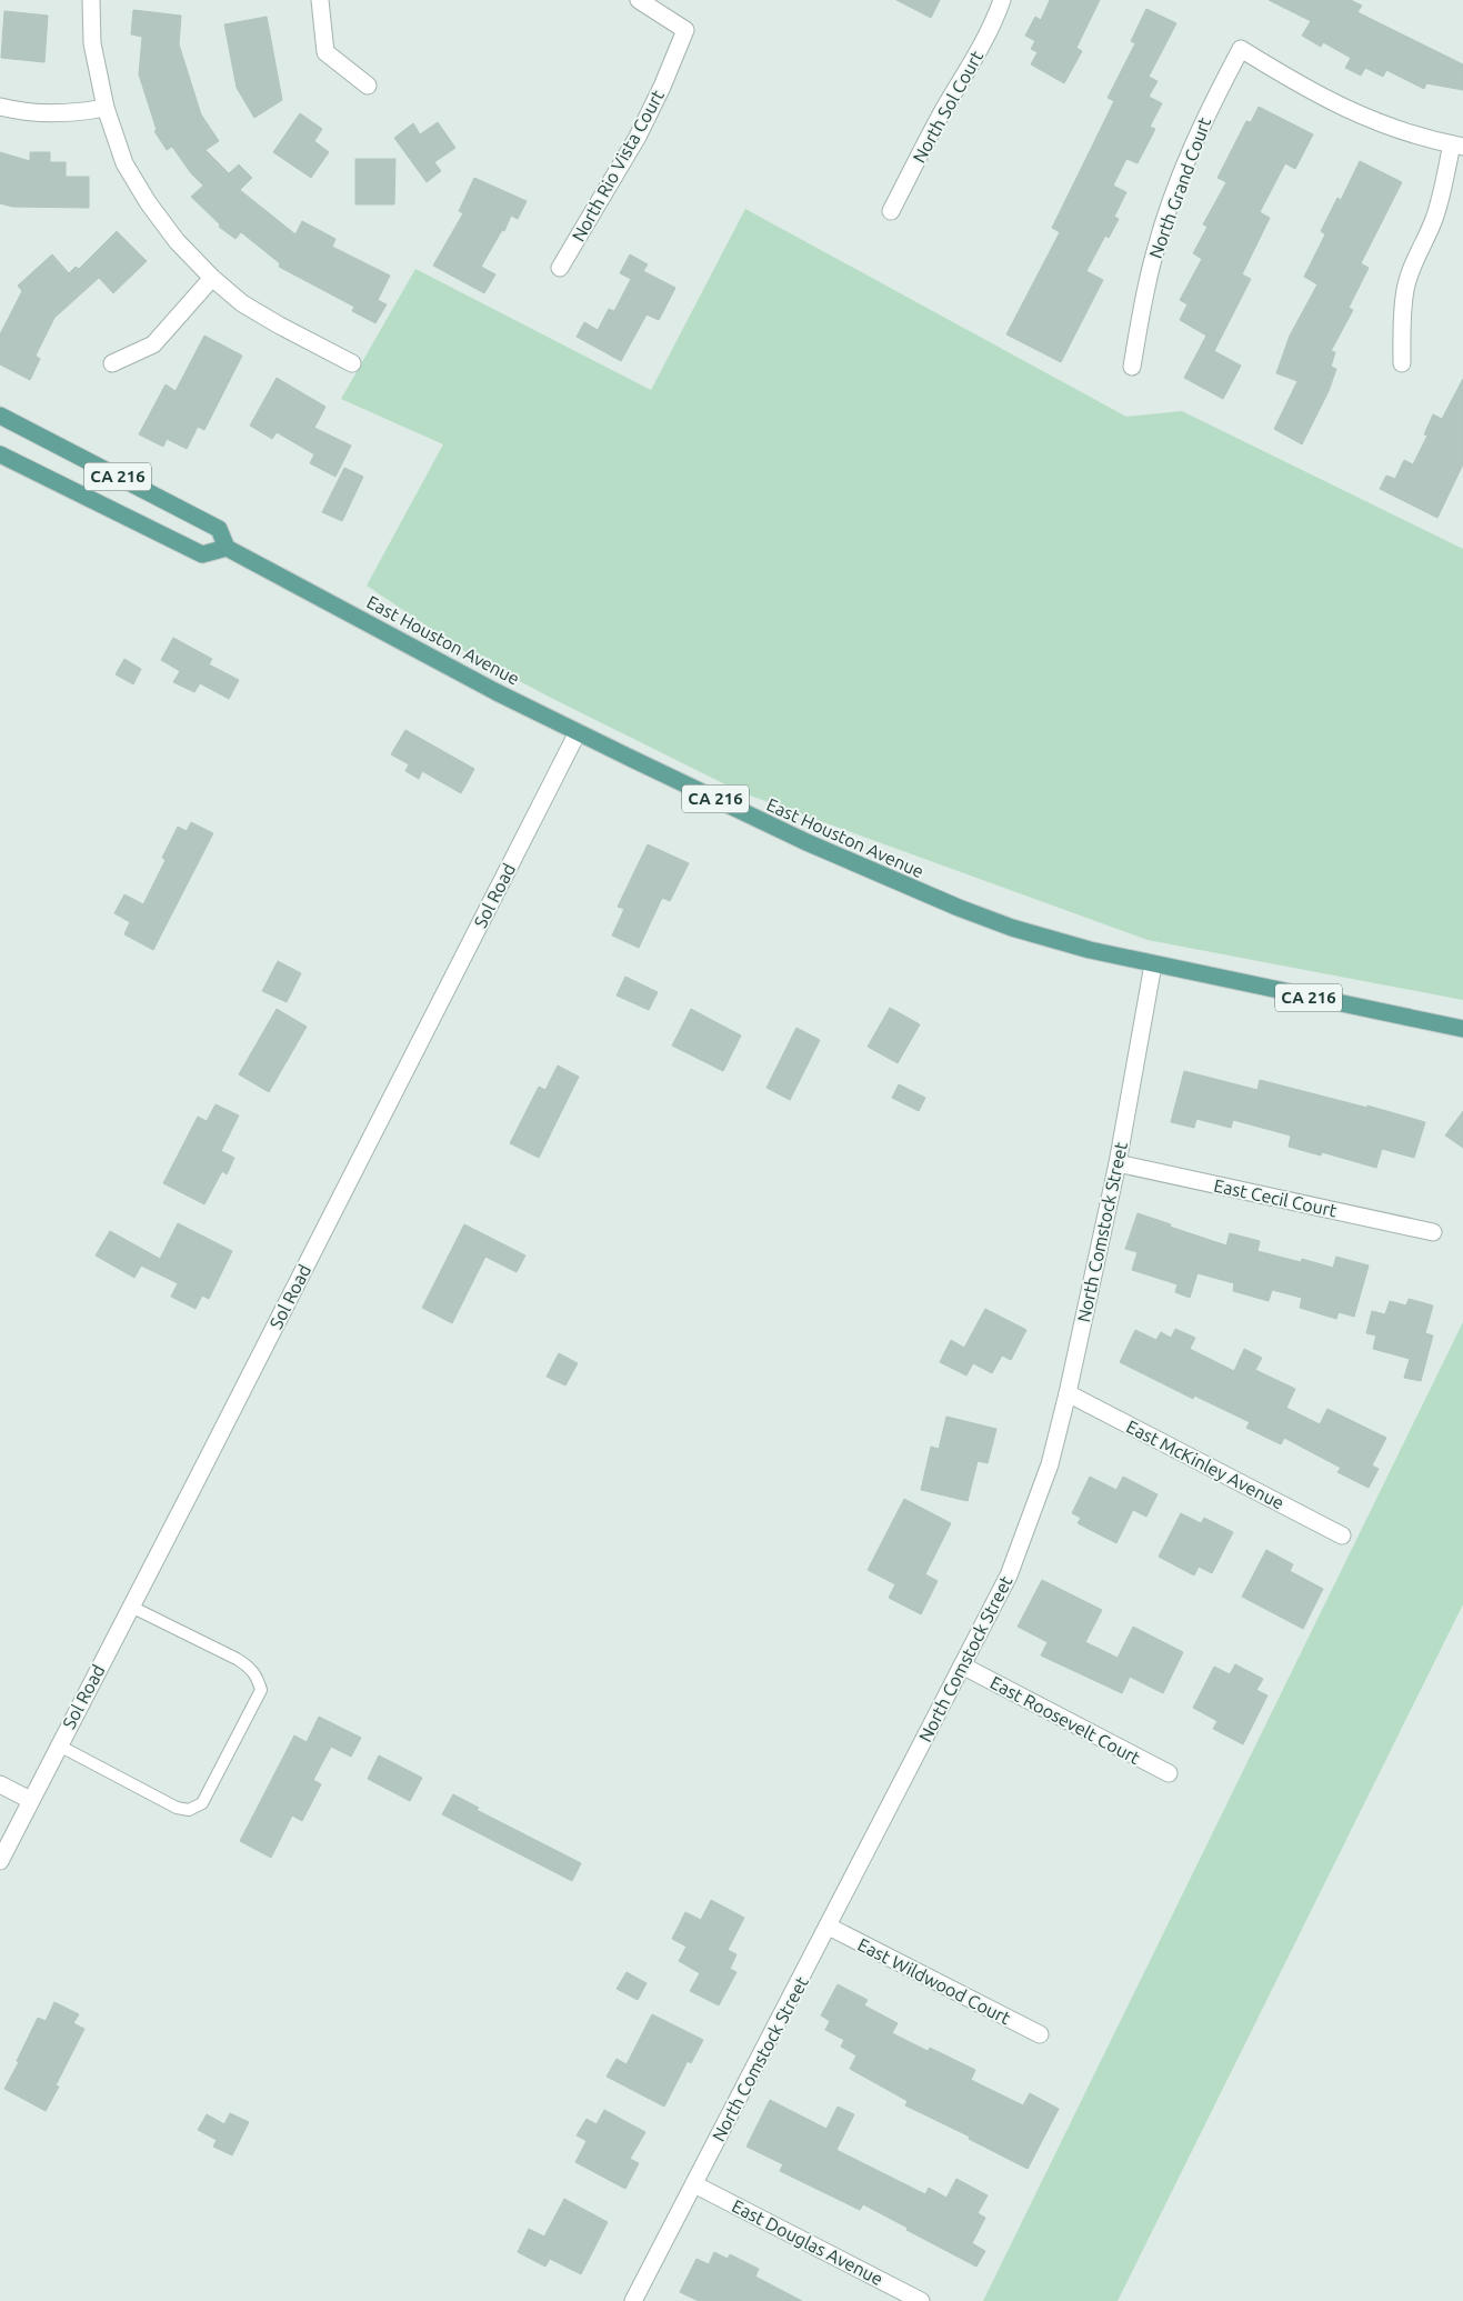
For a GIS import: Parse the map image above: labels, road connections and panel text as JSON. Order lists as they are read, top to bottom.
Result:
{
  "streets": {
    "main road": ["CA 216", "East Houston Avenue"],
    "street": [
      "North Sol Court",
      "North Rio Vista Court",
      "North Grand Court",
      "Sol Road",
      "East Cecil Court",
      "North Comstock Street",
      "East McKinley Avenue",
      "East Roosevelt Court",
      "East Wildwood Court",
      "East Douglas Avenue"
    ]
  },
  "crossings": [
    ["CA 216", "East Houston Avenue"],
    ["East Houston Avenue", "Sol Road"],
    ["East Houston Avenue", "North Comstock Street"],
    ["East Cecil Court", "North Comstock Street"],
    ["North Comstock Street", "East McKinley Avenue"],
    ["North Comstock Street", "East Roosevelt Court"],
    ["North Comstock Street", "East Wildwood Court"],
    ["North Comstock Street", "East Douglas Avenue"]
  ]
}
